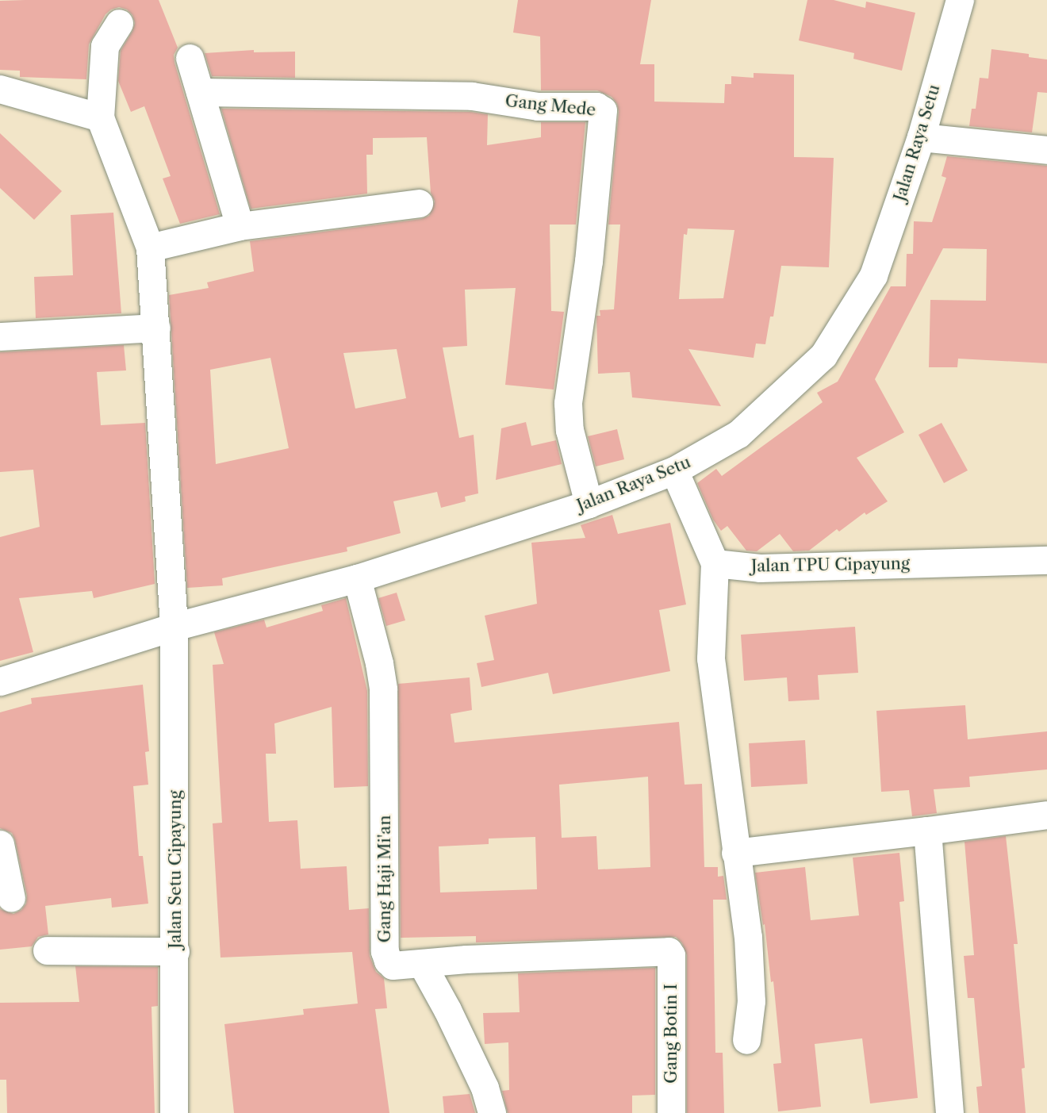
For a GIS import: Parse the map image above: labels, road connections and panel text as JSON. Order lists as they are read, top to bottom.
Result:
{
  "streets": {
    "street": [
      "Gang Mede",
      "Jalan Raya Setu",
      "Jalan TPU Cipayung",
      "Jalan Setu Cipayung",
      "Gang Haji Mi'an",
      "Gang Botin I"
    ]
  },
  "crossings": [
    ["Gang Mede", "Jalan Raya Setu"],
    ["Jalan Raya Setu", "Jalan Setu Cipayung"],
    ["Jalan Raya Setu", "Gang Haji Mi'an"],
    ["Gang Haji Mi'an", "Gang Botin I"]
  ]
}
